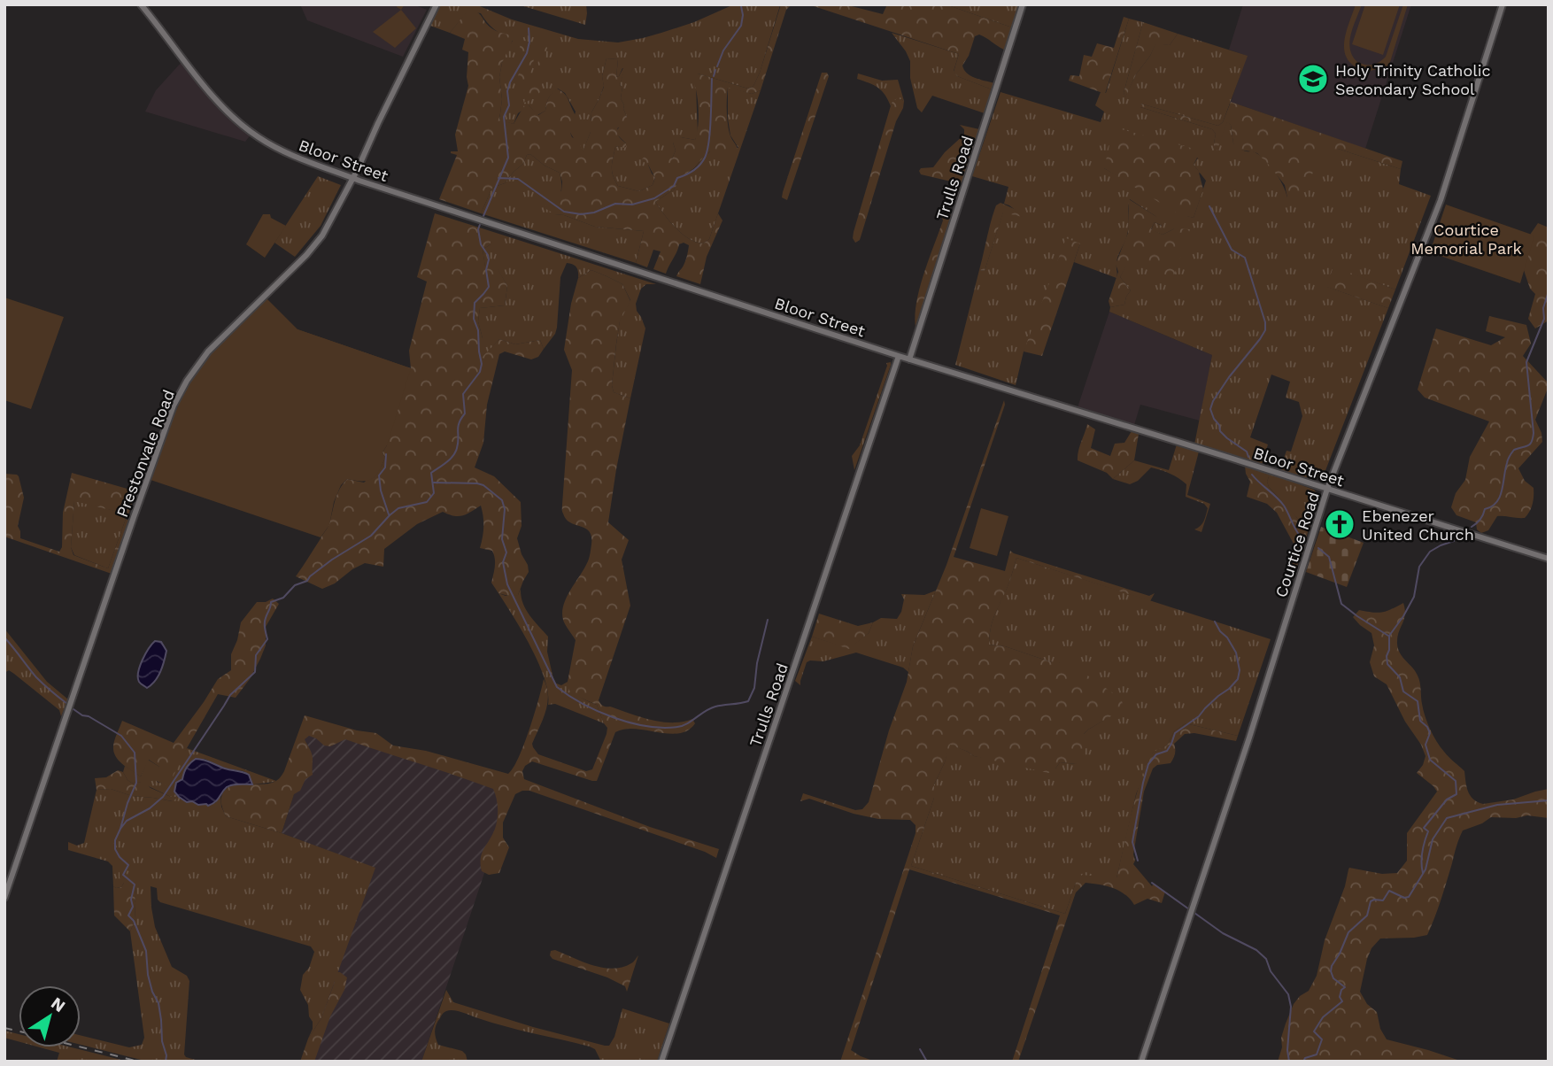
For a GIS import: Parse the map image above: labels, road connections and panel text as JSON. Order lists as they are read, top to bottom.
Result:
{
  "streets": {
    "main road": [
      "Bloor Street",
      "Trulls Road",
      "Prestonvale Road",
      "Courtice Road"
    ]
  },
  "crossings": [
    ["Bloor Street", "Trulls Road"],
    ["Bloor Street", "Prestonvale Road"],
    ["Bloor Street", "Courtice Road"]
  ],
  "parks": ["Courtice Memorial Park"],
  "places": {
    "school or university": ["Holy Trinity Catholic Secondary School"],
    "church": ["Ebenezer United Church"]
  },
  "north": "top right"
}
